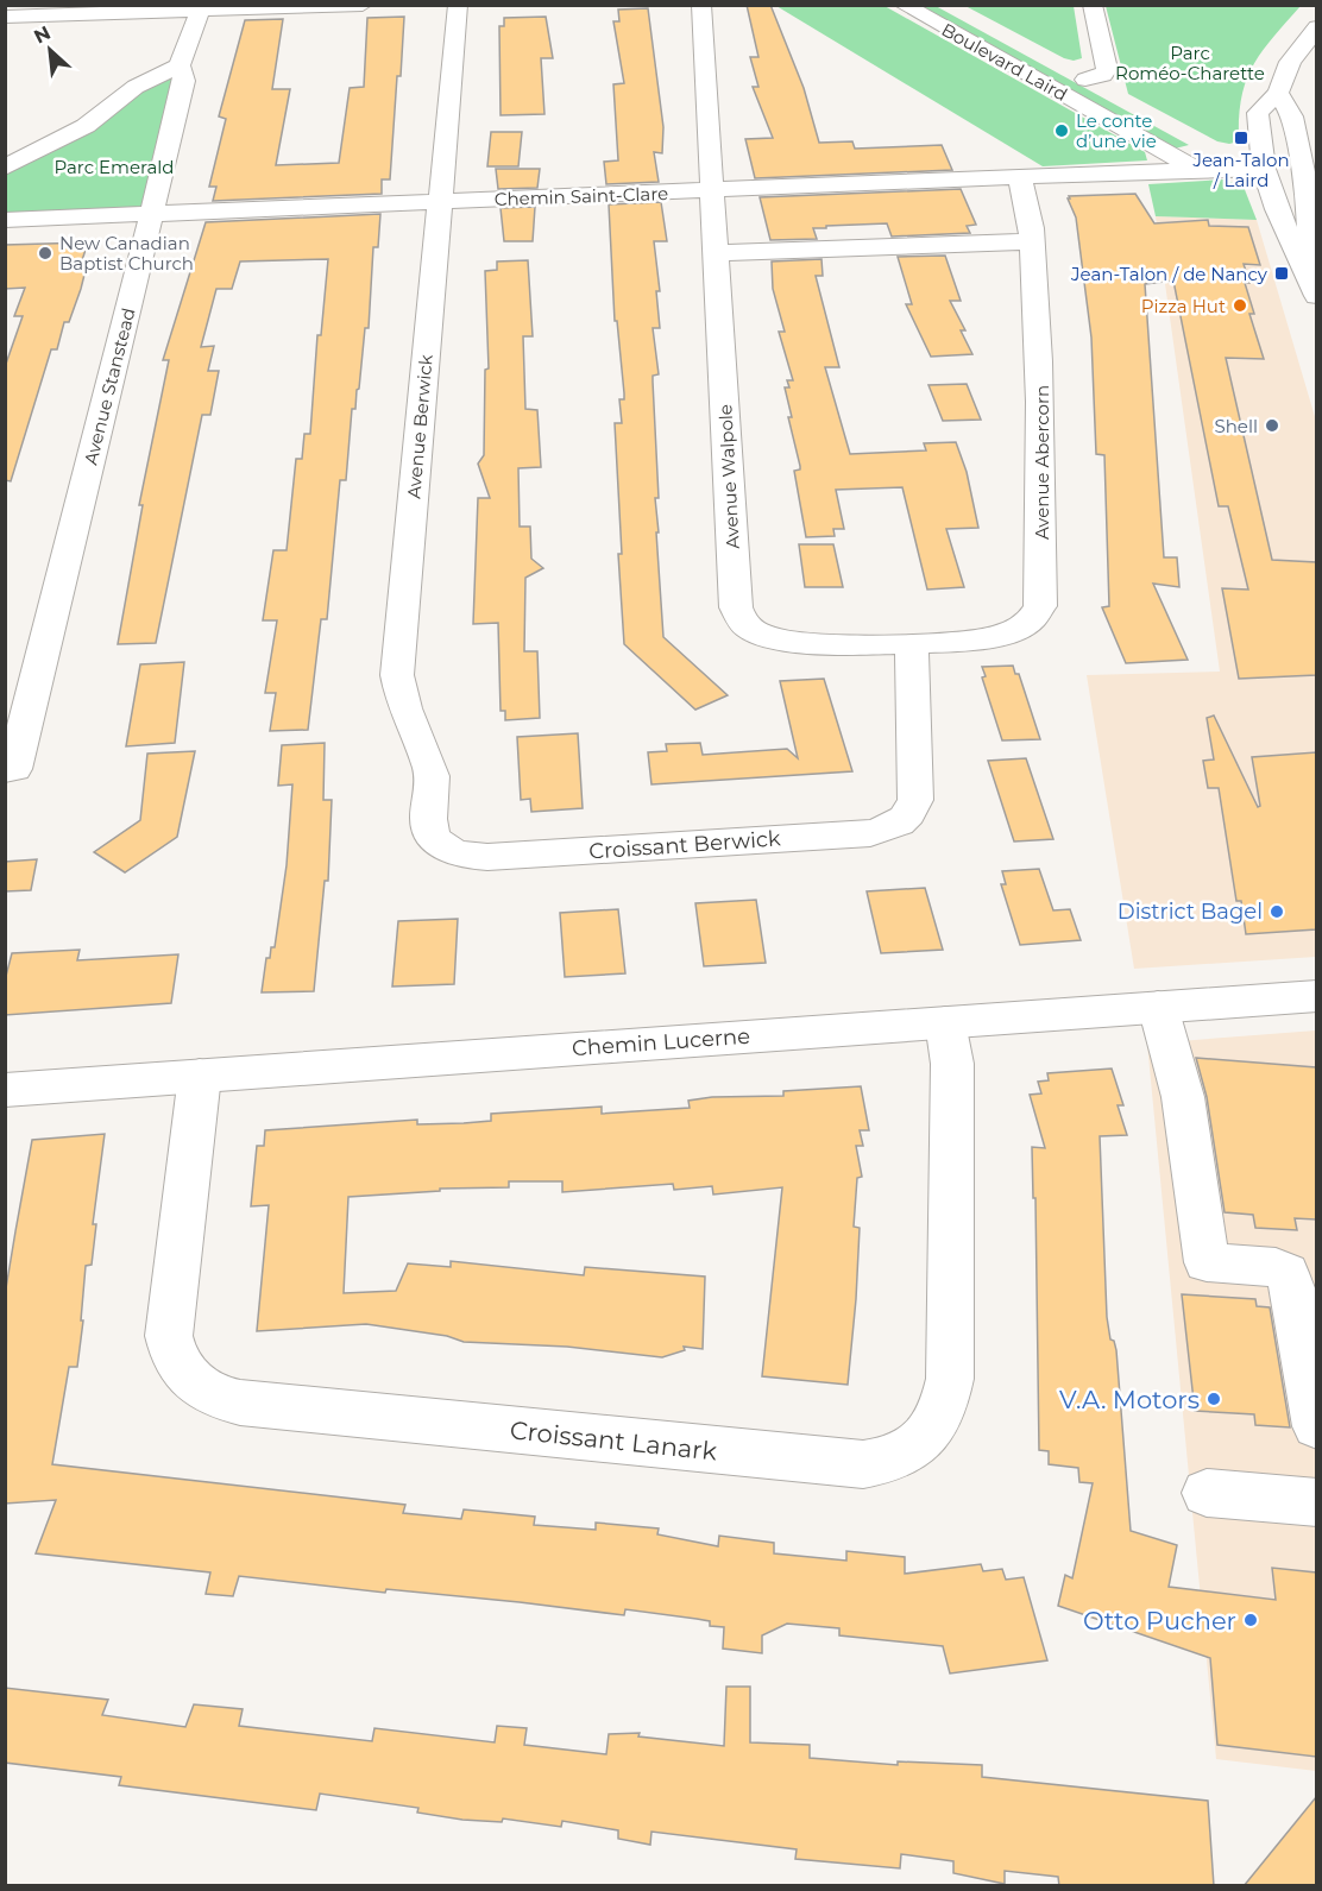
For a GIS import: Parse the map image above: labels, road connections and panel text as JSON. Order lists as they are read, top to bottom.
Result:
{
  "streets": {
    "street": [
      "Boulevard Laird",
      "Chemin Saint-Clare",
      "Avenue Stanstead",
      "Avenue Berwick",
      "Avenue Abercorn",
      "Avenue Walpole",
      "Croissant Berwick",
      "Chemin Lucerne",
      "Croissant Lanark"
    ]
  },
  "crossings": [
    ["Boulevard Laird", "Chemin Saint-Clare"],
    ["Chemin Saint-Clare", "Avenue Stanstead"],
    ["Chemin Saint-Clare", "Avenue Berwick"],
    ["Chemin Saint-Clare", "Avenue Abercorn"],
    ["Chemin Saint-Clare", "Avenue Walpole"],
    ["Avenue Berwick", "Croissant Berwick"],
    ["Avenue Abercorn", "Avenue Walpole"],
    ["Avenue Abercorn", "Croissant Berwick"],
    ["Avenue Walpole", "Croissant Berwick"],
    ["Chemin Lucerne", "Croissant Lanark"]
  ],
  "parks": ["Parc Roméo-Charette", "Parc Emerald"],
  "places": {
    "other": [
      "Le conte d’une vie",
      "New Canadian Baptist Church",
      "Pizza Hut",
      "Shell",
      "District Bagel",
      "V.A. Motors",
      "Otto Pucher"
    ],
    "transit": ["Jean-Talon / Laird", "Jean-Talon / de Nancy"]
  },
  "north": "top left"
}
